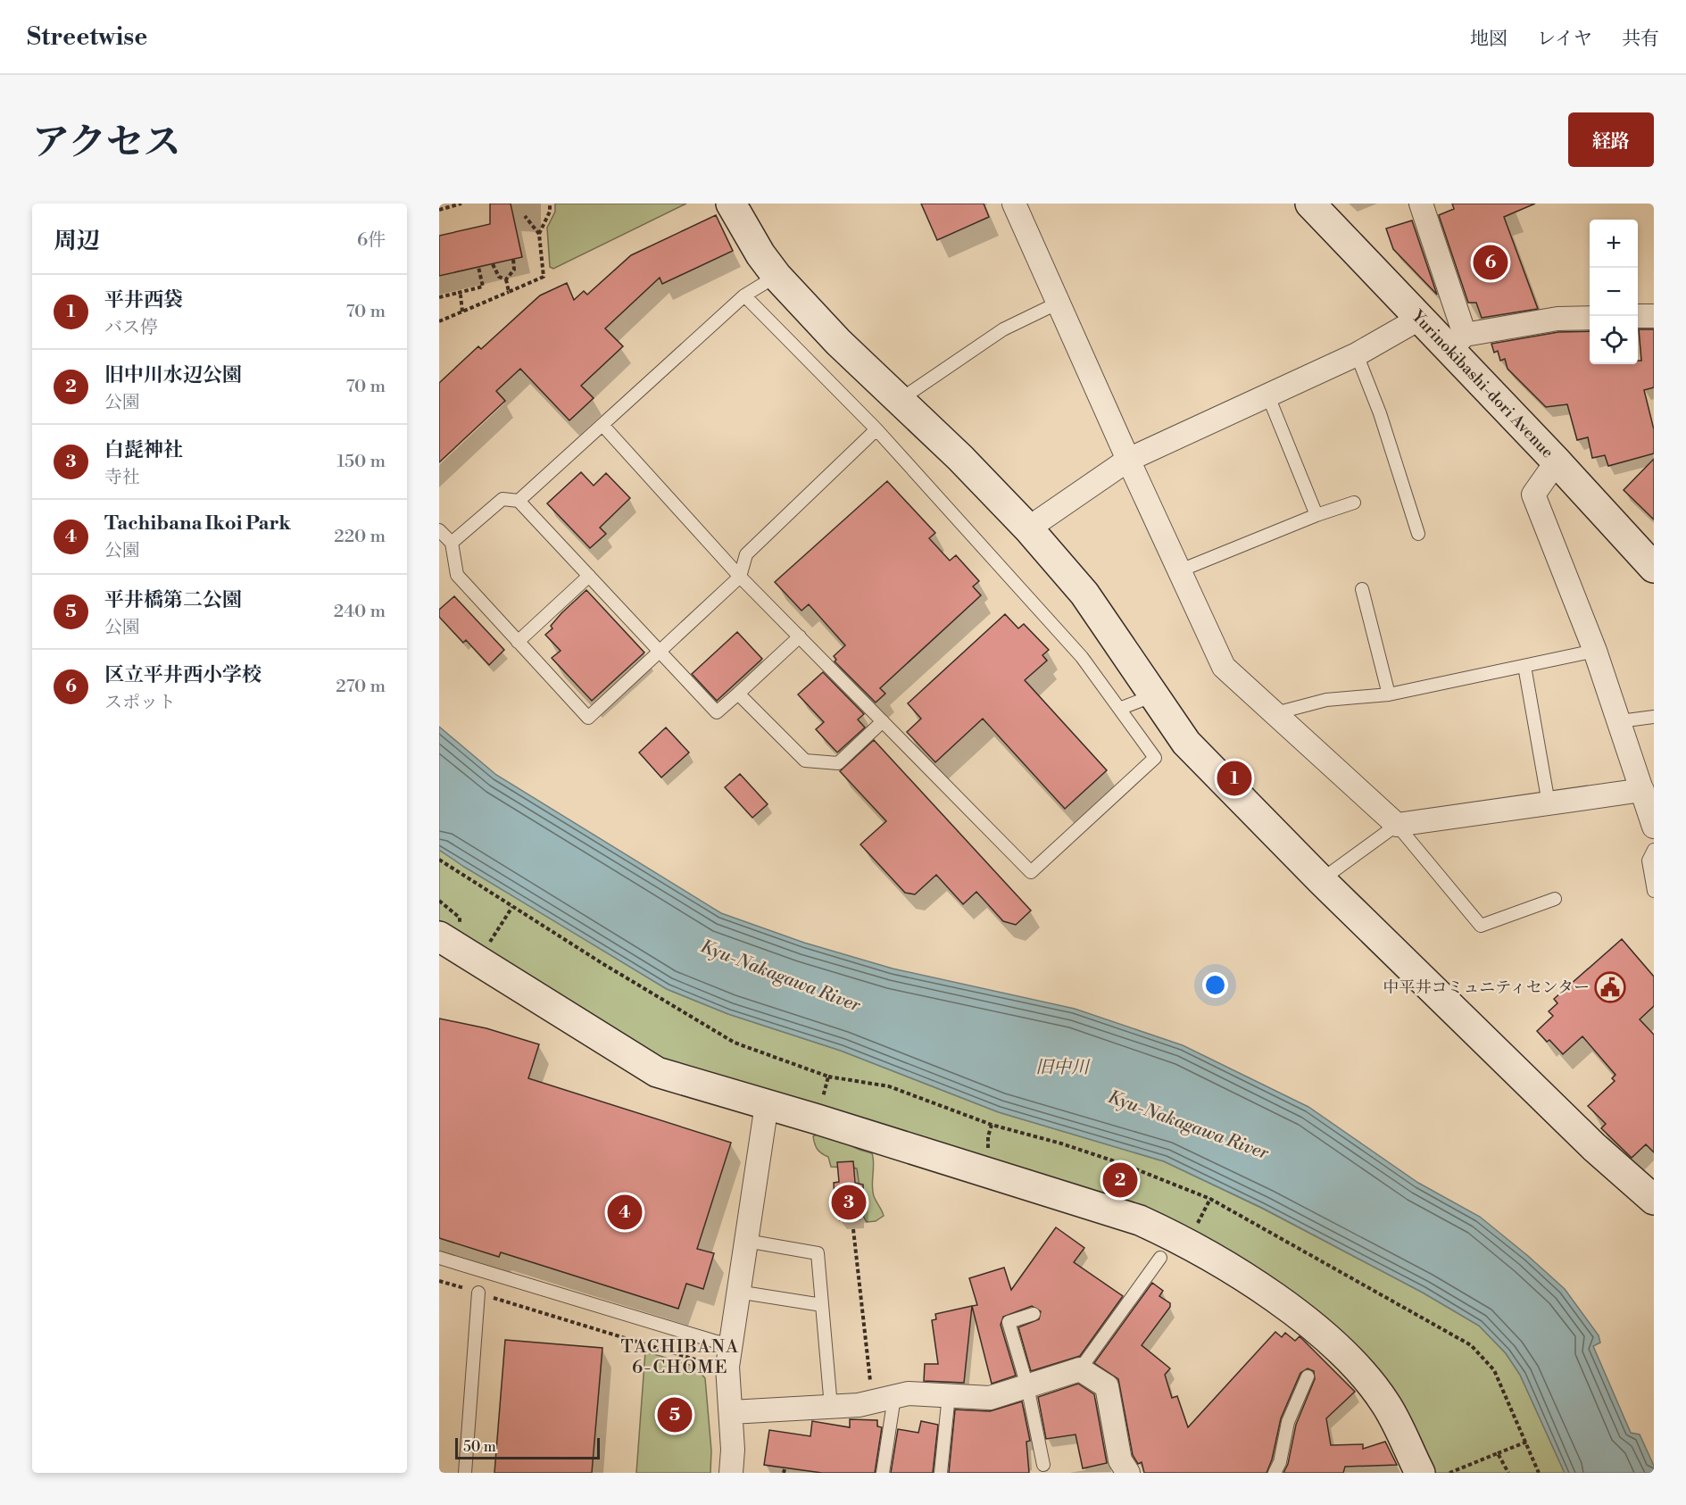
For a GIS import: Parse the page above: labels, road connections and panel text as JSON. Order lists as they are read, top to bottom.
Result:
{
  "streets": {
    "street": ["Yurinokibashi-dori Avenue"]
  },
  "districts": ["TACHIBANA 6-CHOME"],
  "water": ["Kyu-Nakagawa River", "旧中川"],
  "places": {
    "public building": ["中平井コミュニティセンター"]
  },
  "scale_bar": "50 m",
  "page": {
    "header": "Streetwise",
    "nav": ["地図", "レイヤ", "共有"],
    "title": "アクセス",
    "buttons": "経路",
    "heading": ["周辺", "6件"],
    "map_buttons": ["+", "−"],
    "pins": [
      "6",
      "1",
      "2",
      "3",
      "4",
      "5"
    ],
    "list": [
      {
        "mark": "1",
        "name": "平井西袋",
        "note": "バス停",
        "value": "70 m"
      },
      {
        "mark": "2",
        "name": "旧中川水辺公園",
        "note": "公園",
        "value": "70 m"
      },
      {
        "mark": "3",
        "name": "白髭神社",
        "note": "寺社",
        "value": "150 m"
      },
      {
        "mark": "4",
        "name": "Tachibana Ikoi Park",
        "note": "公園",
        "value": "220 m"
      },
      {
        "mark": "5",
        "name": "平井橋第二公園",
        "note": "公園",
        "value": "240 m"
      },
      {
        "mark": "6",
        "name": "区立平井西小学校",
        "note": "スポット",
        "value": "270 m"
      }
    ],
    "scale": "50 m"
  }
}
